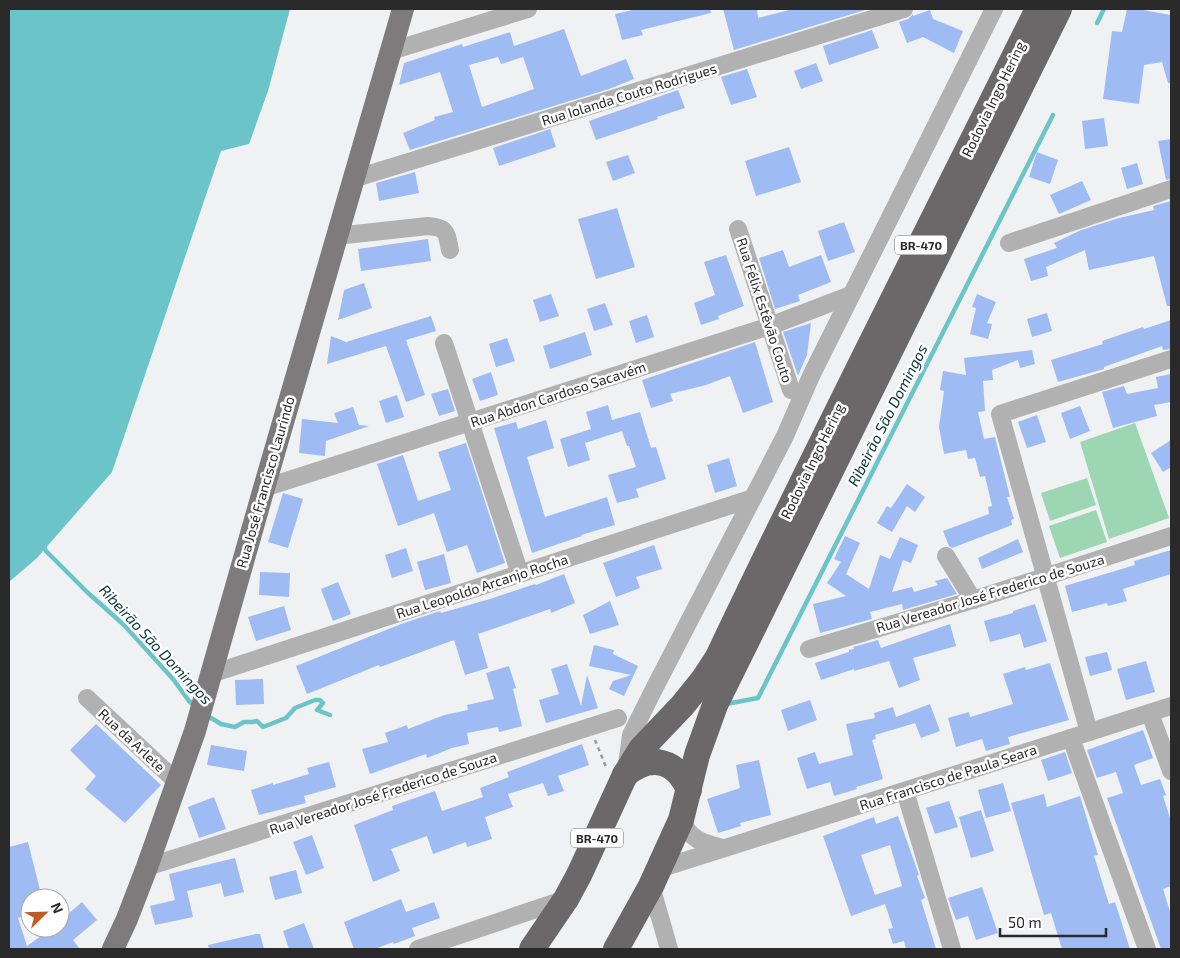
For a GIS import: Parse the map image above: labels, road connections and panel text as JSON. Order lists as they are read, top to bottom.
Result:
{
  "streets": {
    "highway": ["Rodovia Ingo Hering", "BR-470"],
    "main road": ["Rua José Francisco Laurindo"],
    "street": [
      "Rua Iolanda Couto Rodrigues",
      "Rua Félix Estêvão Couto",
      "Rua Abdon Cardoso Sacavém",
      "Rua Leopoldo Arcanjo Rocha",
      "Rua Vereador José Frederico de Souza",
      "Rua da Arlete",
      "Rua Francisco de Paula Seara"
    ]
  },
  "crossings": [
    ["Rua Iolanda Couto Rodrigues", "Rua José Francisco Laurindo"],
    ["Rodovia Ingo Hering", "BR-470"],
    ["Rodovia Ingo Hering", "Rua Francisco de Paula Seara"],
    ["BR-470", "Rua Francisco de Paula Seara"],
    ["Rua Félix Estêvão Couto", "Rua Abdon Cardoso Sacavém"],
    ["Rua Abdon Cardoso Sacavém", "Rua José Francisco Laurindo"],
    ["Rua José Francisco Laurindo", "Rua Leopoldo Arcanjo Rocha"],
    ["Rua José Francisco Laurindo", "Rua Vereador José Frederico de Souza"],
    ["Rua José Francisco Laurindo", "Rua da Arlete"]
  ],
  "water": ["Ribeirão São Domingos"],
  "scale_bar": "50 m",
  "north": "top right"
}
